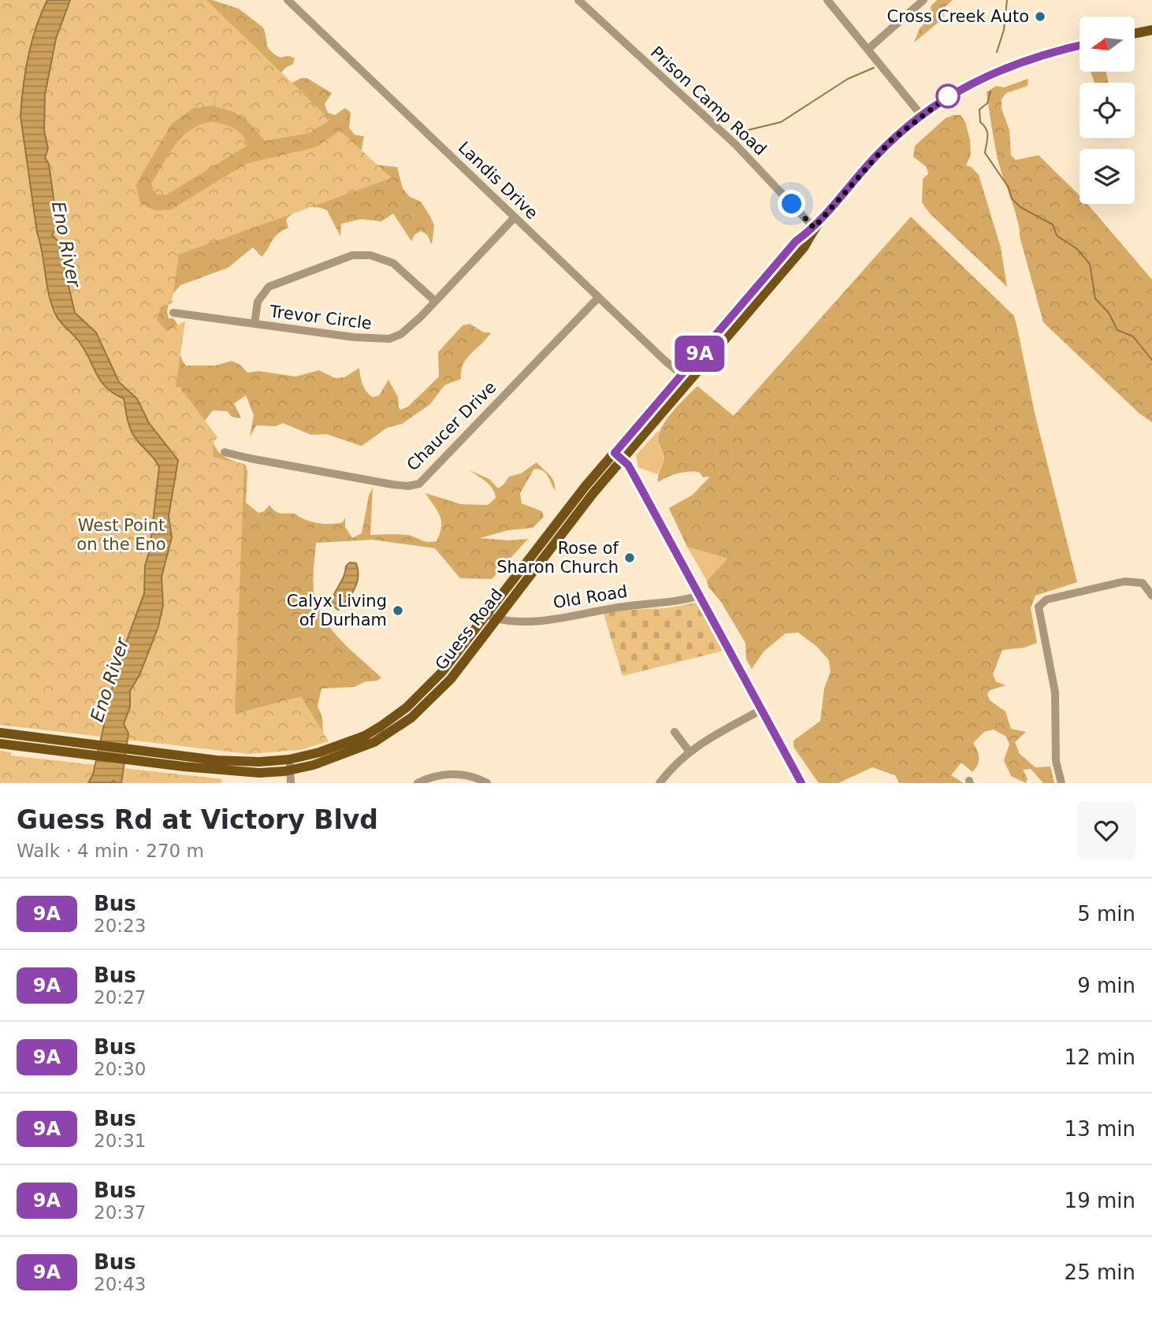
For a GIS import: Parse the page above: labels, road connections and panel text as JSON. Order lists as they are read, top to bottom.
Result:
{
  "streets": {
    "main road": ["Guess Road"],
    "street": [
      "Prison Camp Road",
      "Landis Drive",
      "Trevor Circle",
      "Chaucer Drive",
      "Old Road"
    ]
  },
  "crossings": [
    ["Prison Camp Road", "Guess Road"],
    ["Landis Drive", "Trevor Circle"],
    ["Landis Drive", "Chaucer Drive"],
    ["Landis Drive", "Guess Road"],
    ["Old Road", "Guess Road"]
  ],
  "water": ["Eno River"],
  "parks": ["West Point on the Eno"],
  "places": ["Cross Creek Auto", "Rose of Sharon Church", "Calyx Living of Durham"],
  "lines": ["bus line 9A"],
  "north": "left",
  "page": {
    "on_map": "9A",
    "heading": ["Guess Rd at Victory Blvd", "Walk · 4 min · 270 m"],
    "list": [
      {
        "mark": "9A",
        "name": "Bus",
        "note": "20:23",
        "value": "5 min"
      },
      {
        "mark": "9A",
        "name": "Bus",
        "note": "20:27",
        "value": "9 min"
      },
      {
        "mark": "9A",
        "name": "Bus",
        "note": "20:30",
        "value": "12 min"
      },
      {
        "mark": "9A",
        "name": "Bus",
        "note": "20:31",
        "value": "13 min"
      },
      {
        "mark": "9A",
        "name": "Bus",
        "note": "20:37",
        "value": "19 min"
      },
      {
        "mark": "9A",
        "name": "Bus",
        "note": "20:43",
        "value": "25 min"
      }
    ]
  }
}
